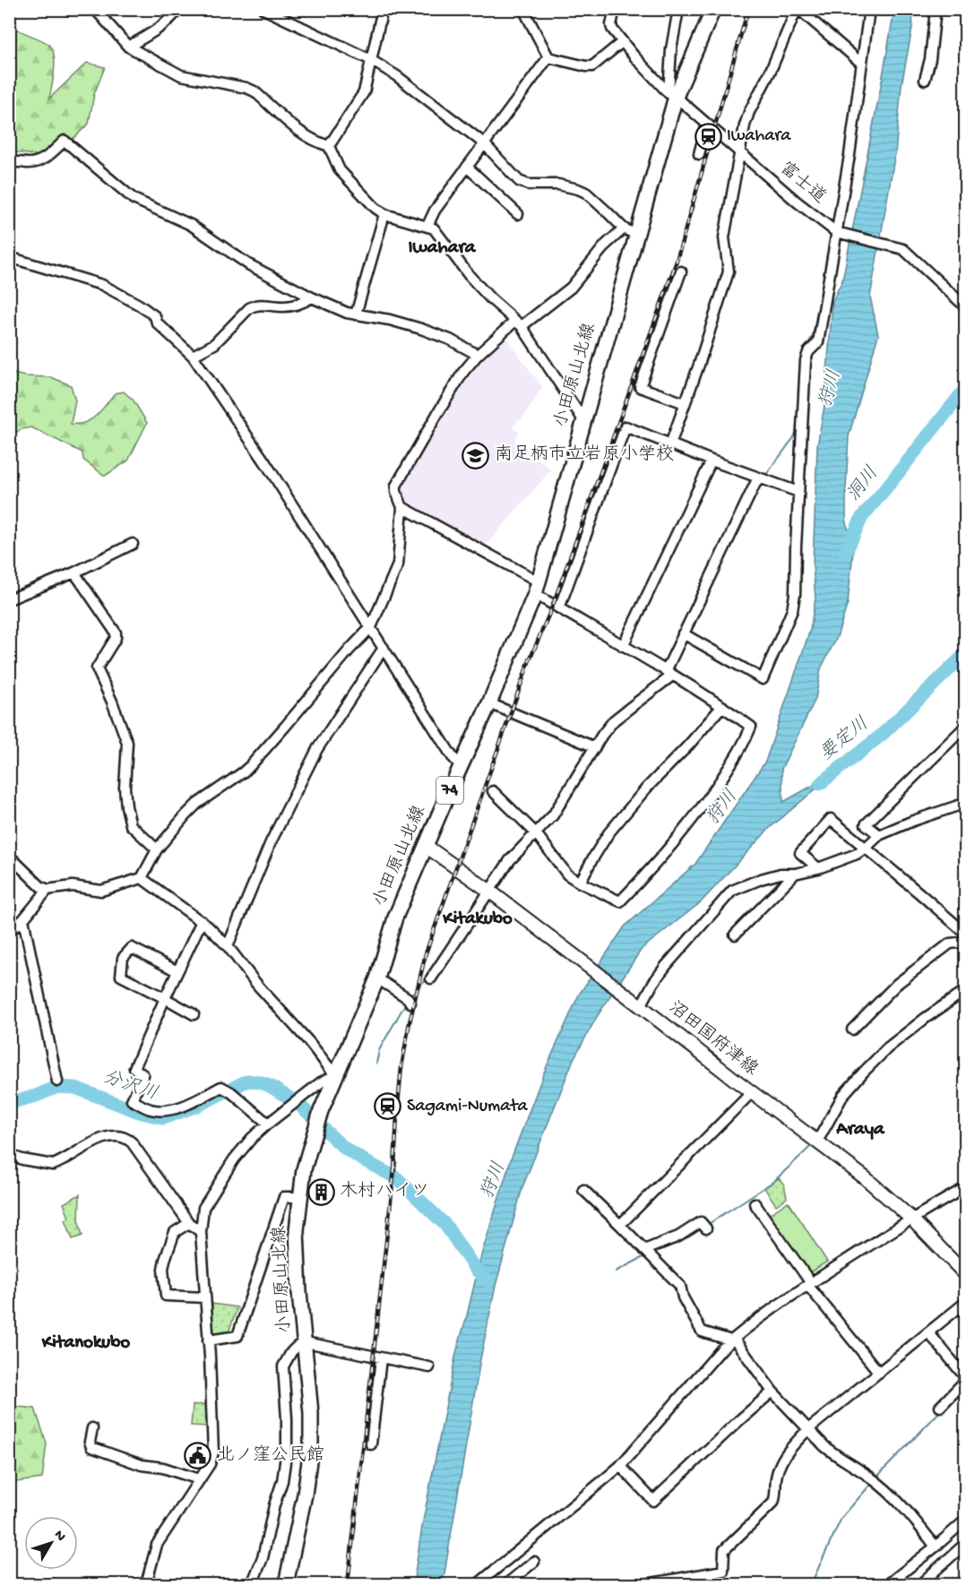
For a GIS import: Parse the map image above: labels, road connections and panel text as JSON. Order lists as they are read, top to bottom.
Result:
{
  "streets": {
    "main road": ["小田原山北線", "74", "沼田国府津線"],
    "street": ["富士道"]
  },
  "crossings": [
    ["富士道", "小田原山北線"],
    ["小田原山北線", "沼田国府津線"]
  ],
  "districts": [
    "Iwahara",
    "Kitakubo",
    "Araya",
    "Kitanokubo"
  ],
  "water": [
    "狩川",
    "洞川",
    "要定川",
    "分沢川"
  ],
  "places": {
    "station": ["Iwahara", "Sagami-Numata"],
    "school or university": ["南足柄市立岩原小学校"],
    "building": ["木村ハイツ"],
    "public building": ["北ノ窪公民館"]
  },
  "north": "top right"
}
